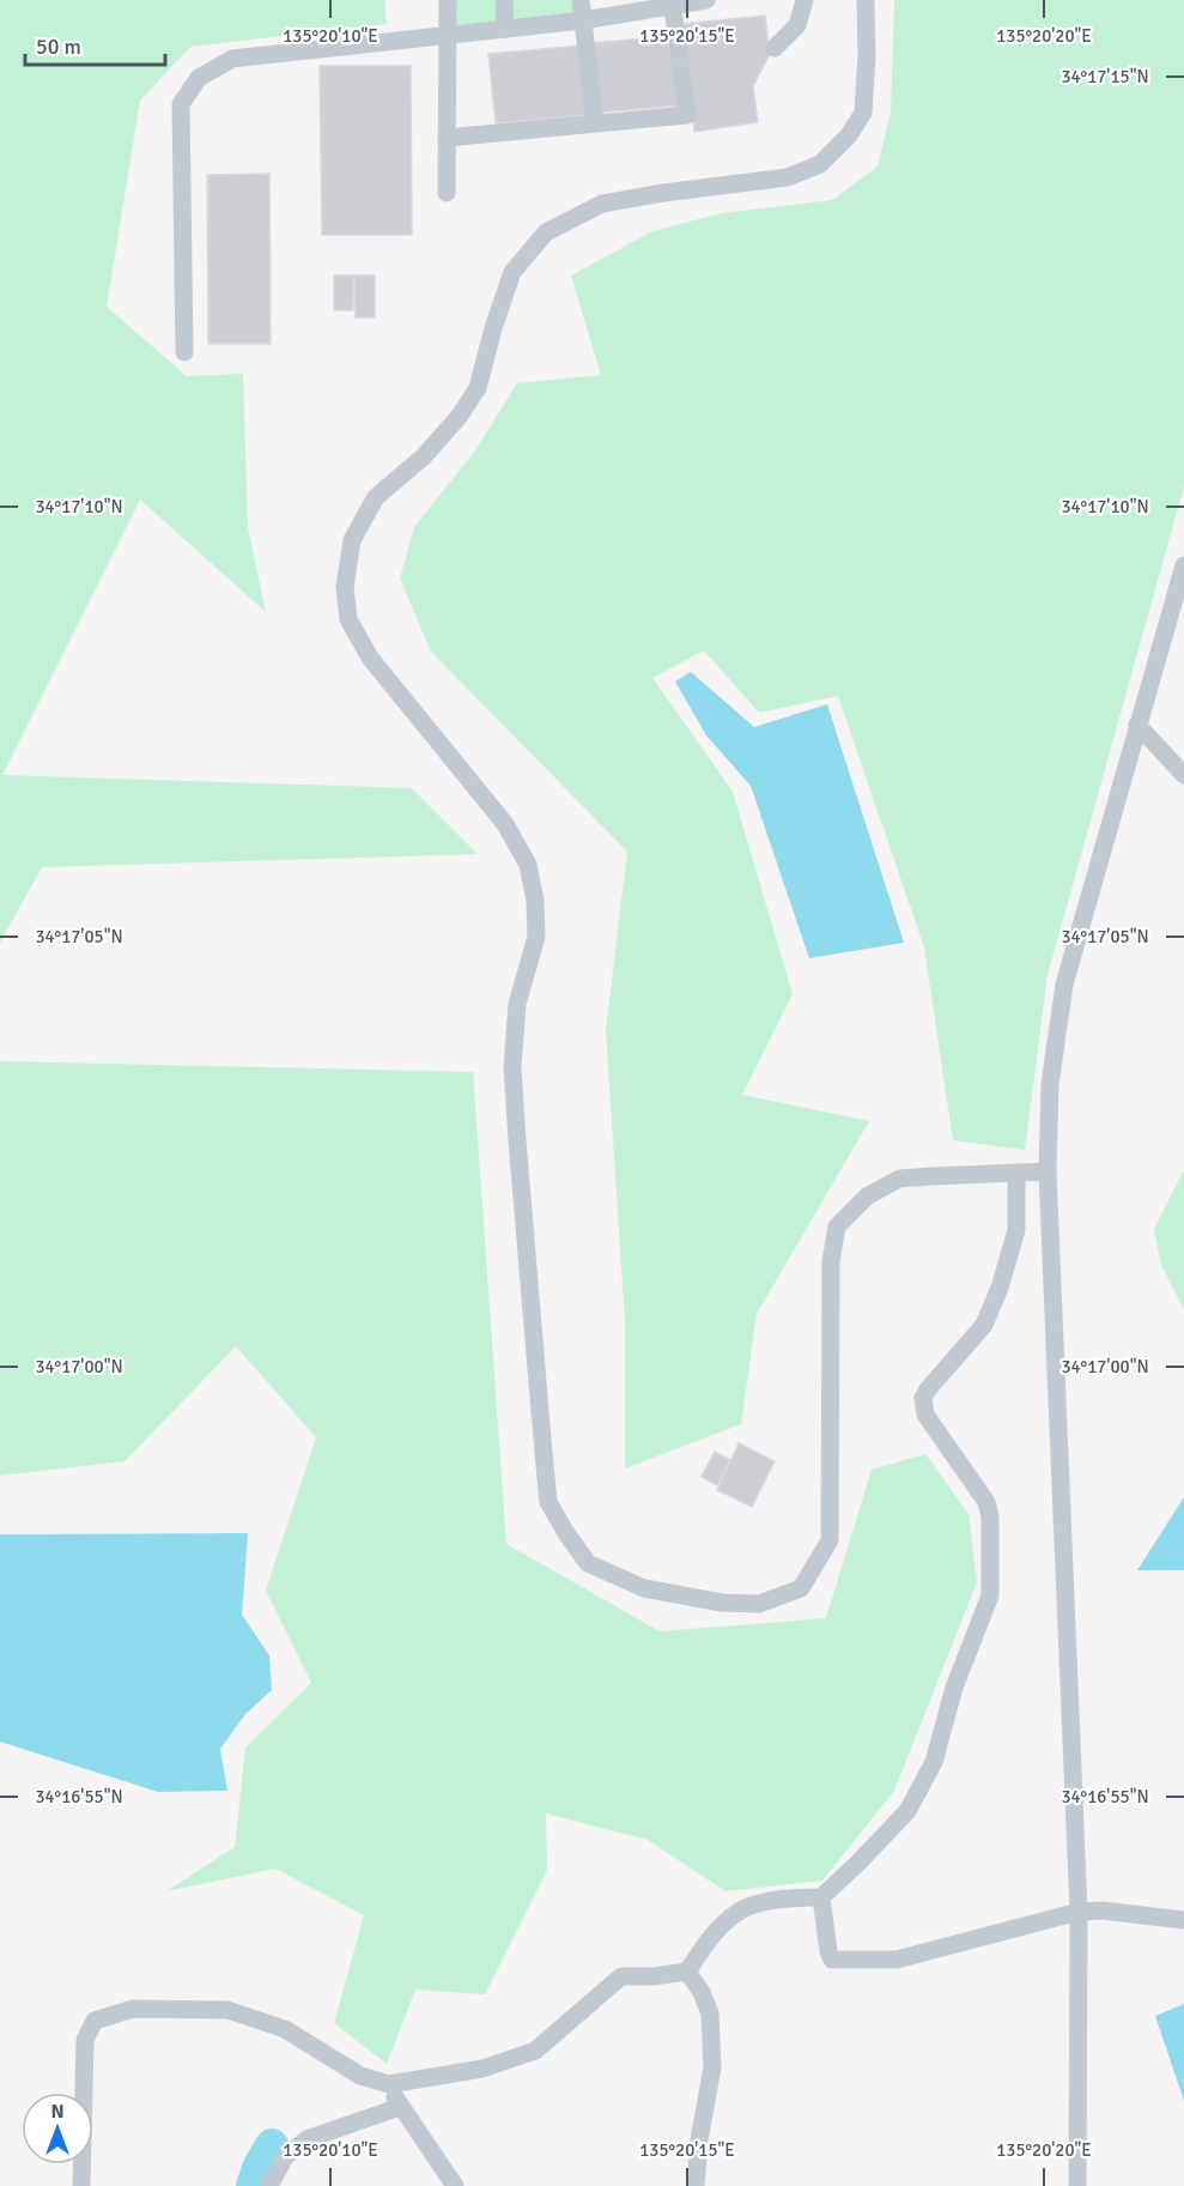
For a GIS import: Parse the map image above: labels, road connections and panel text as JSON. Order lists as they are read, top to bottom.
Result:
{
  "scale_bar": "50 m",
  "north": "top",
  "coordinates": [
    "135°20'10\"E",
    "135°20'15\"E",
    "135°20'20\"E",
    "34°17'15\"N",
    "34°17'10\"N",
    "34°17'05\"N",
    "34°17'00\"N",
    "34°16'55\"N"
  ]
}
